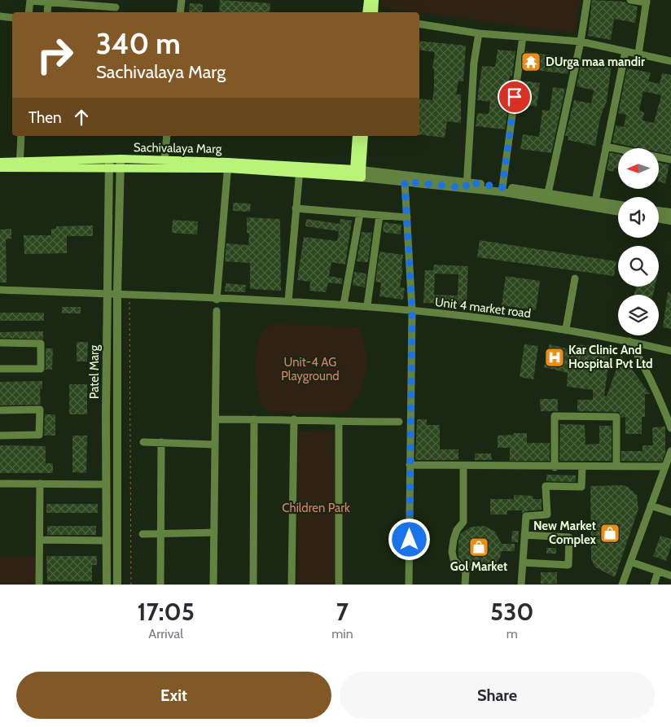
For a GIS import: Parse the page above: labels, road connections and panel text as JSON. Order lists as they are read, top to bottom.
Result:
{
  "streets": {
    "main road": ["Sachivalaya Marg"],
    "street": ["Unit 4 market road", "Patel Marg"]
  },
  "crossings": [
    ["Sachivalaya Marg", "Patel Marg"],
    ["Unit 4 market road", "Patel Marg"]
  ],
  "parks": ["Unit-4 AG Playground", "Children Park"],
  "places": {
    "temple": ["DUrga maa mandir"],
    "hospital": ["Kar Clinic And Hospital Pvt Ltd"],
    "shop": ["New Market Complex", "Gol Market"]
  },
  "north": "left",
  "page": {
    "turn": ["340 m", "Sachivalaya Marg"],
    "then": "Then",
    "eta": [
      "17:05",
      "Arrival",
      "7",
      "min",
      "530",
      "m"
    ],
    "buttons": ["Exit", "Share"]
  }
}
